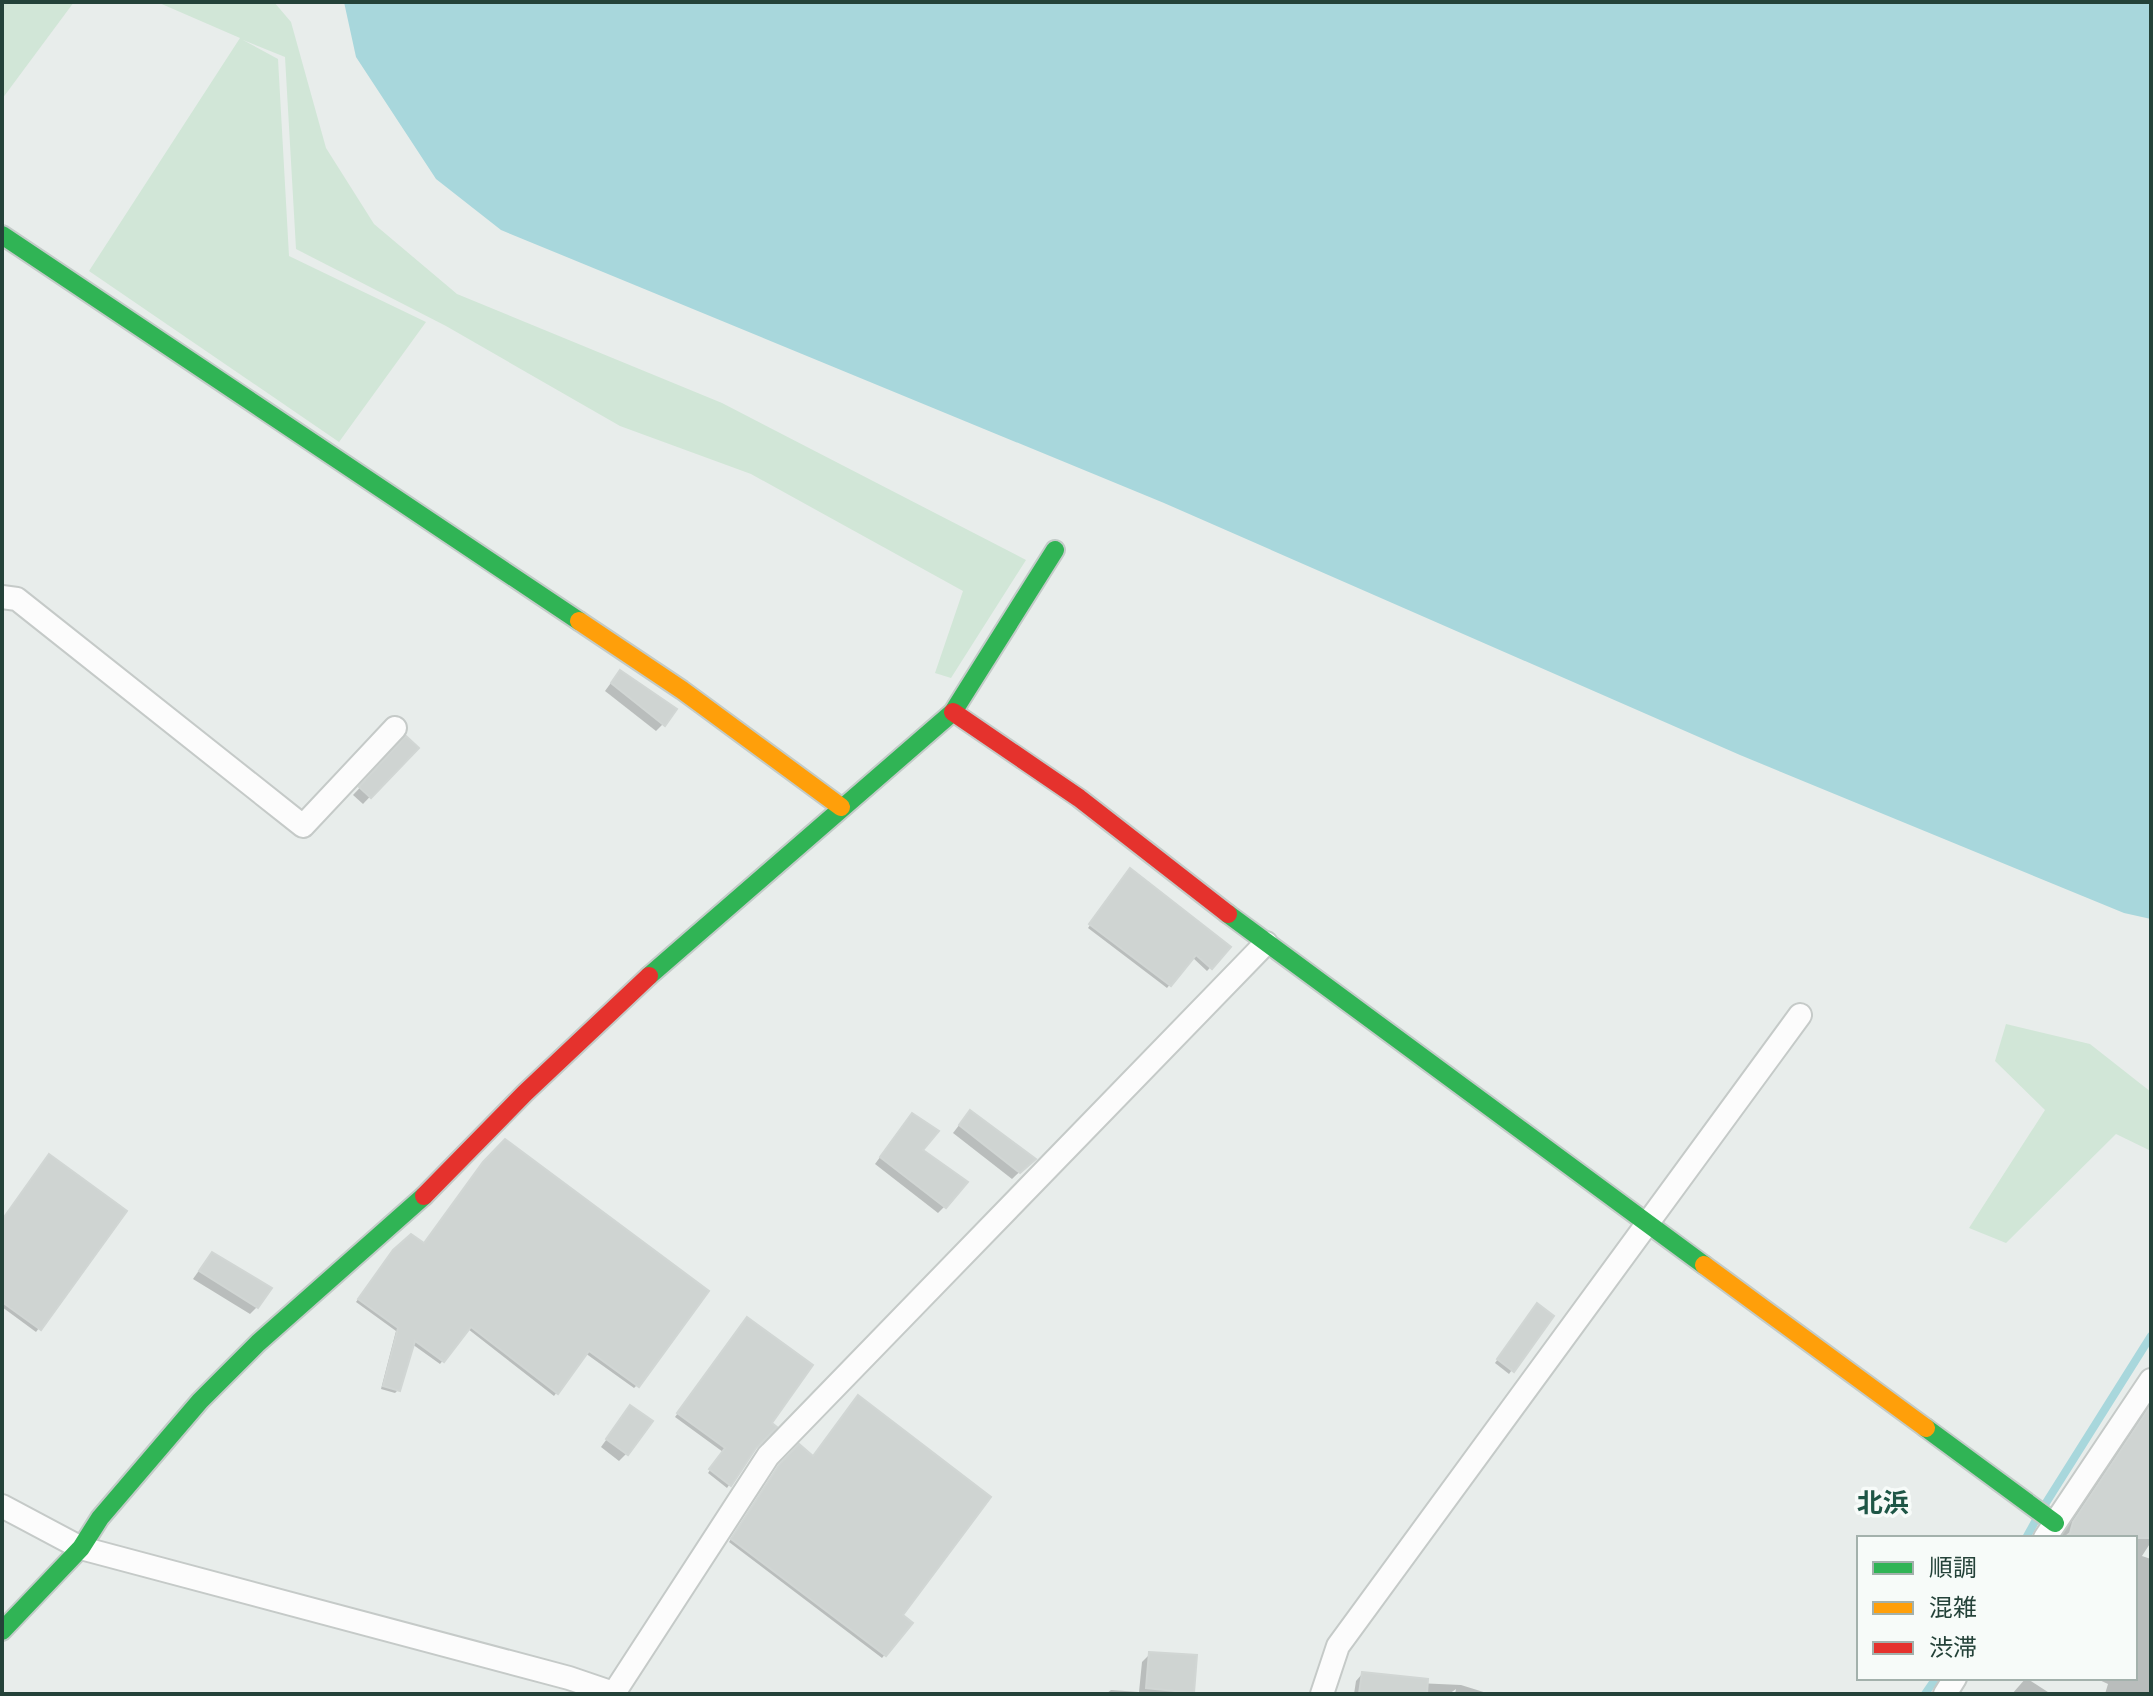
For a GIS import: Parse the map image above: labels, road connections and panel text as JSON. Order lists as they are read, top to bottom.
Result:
{
  "districts": ["北浜"],
  "legend": ["順調", "混雑", "渋滞"]
}
